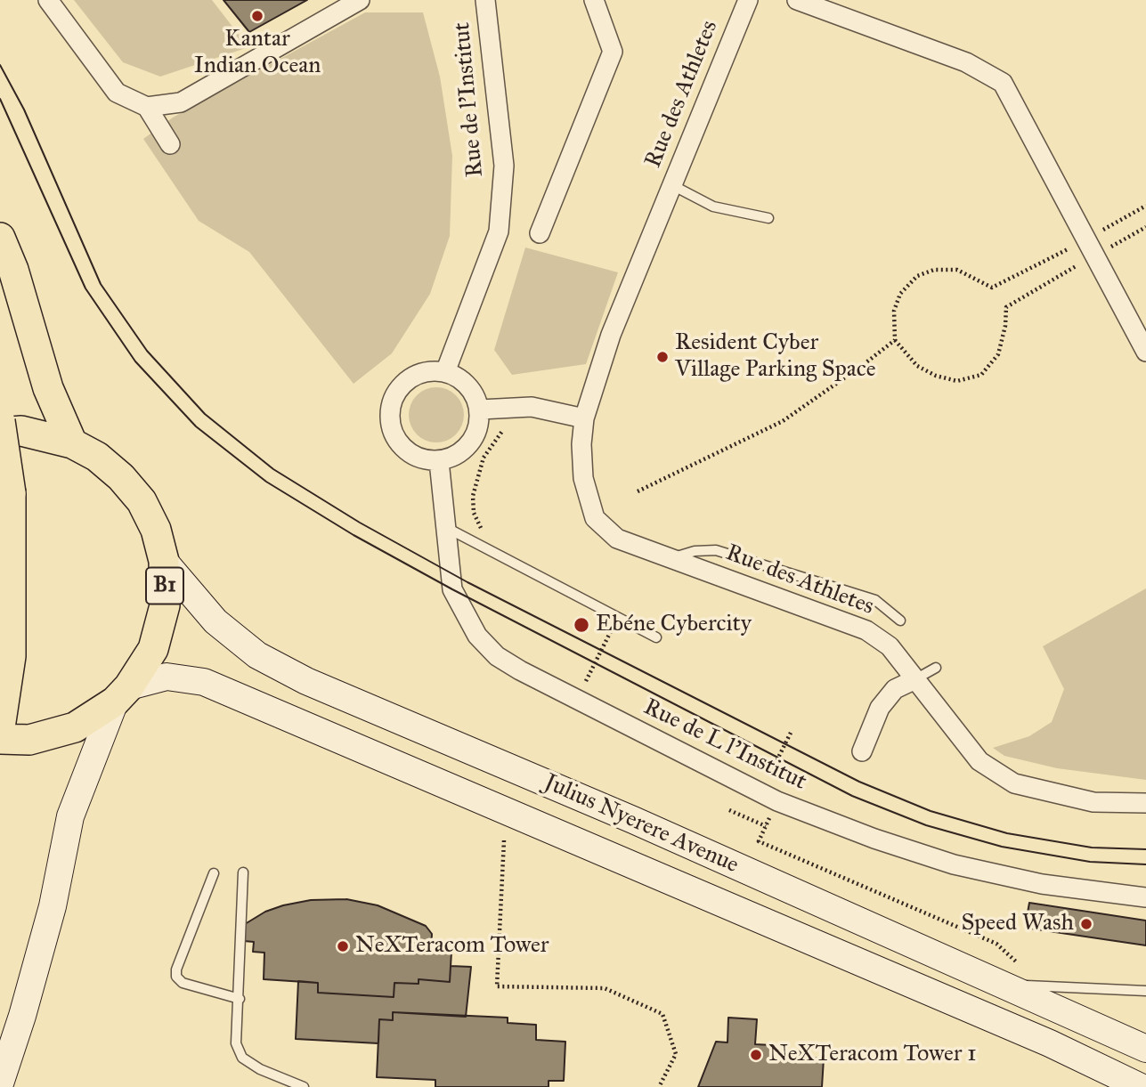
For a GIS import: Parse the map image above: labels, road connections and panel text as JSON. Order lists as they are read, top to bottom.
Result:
{
  "streets": {
    "main road": ["B1", "Julius Nyerere Avenue"],
    "street": ["Rue des Athletes", "Rue de l'Institut", "Rue de L l'Institut"]
  },
  "crossings": [
    ["Rue de l'Institut", "Rue de L l'Institut"]
  ],
  "places": [
    "Kantar Indian Ocean",
    "Resident Cyber Village Parking Space",
    "Ebéne Cybercity",
    "Speed Wash",
    "NeXTeracom Tower",
    "NeXTeracom Tower 1"
  ]
}
